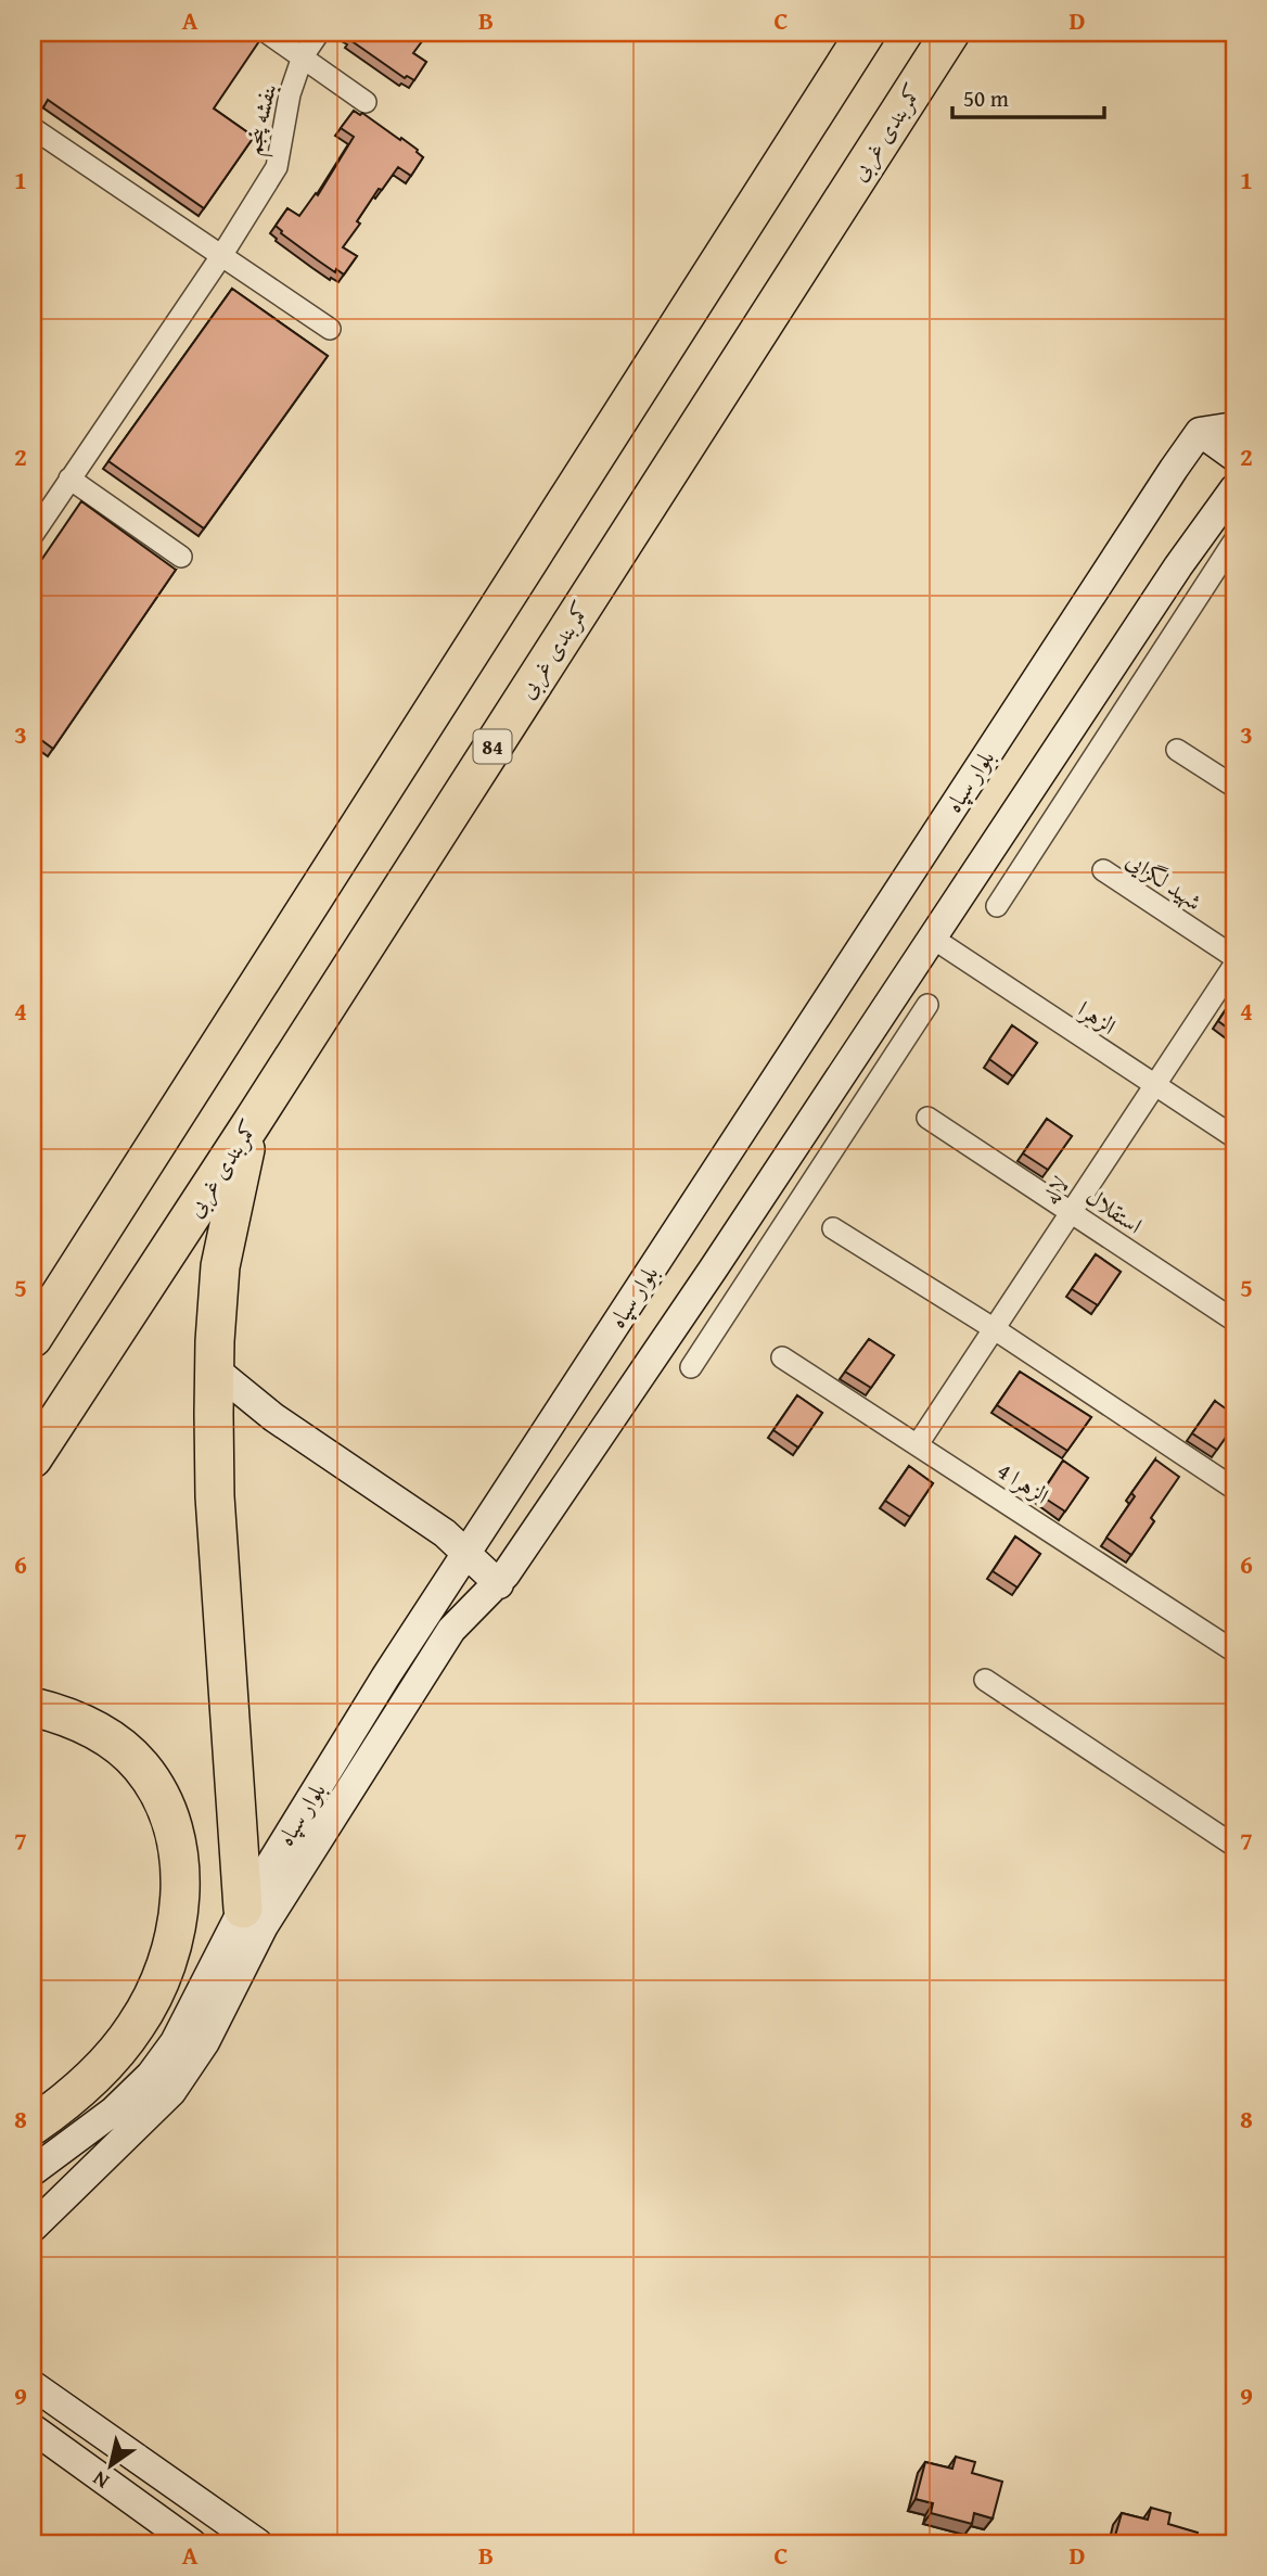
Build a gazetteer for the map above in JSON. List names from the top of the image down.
{
  "streets": {
    "highway": ["کمربندی غربی", "84"],
    "main road": ["بلوار سپاه"],
    "street": [
      "بنفشه پنجم",
      "شهید لگزایی",
      "الزهرا",
      "لاله",
      "استقلال",
      "الزهرا 4"
    ]
  },
  "crossings": [
    ["بلوار سپاه", "الزهرا"],
    ["الزهرا", "لاله"],
    ["لاله", "استقلال"],
    ["لاله", "الزهرا 4"]
  ],
  "scale_bar": "50 m",
  "north": "bottom left",
  "grid": {
    "columns": [
      "A",
      "B",
      "C",
      "D"
    ],
    "rows": [
      "1",
      "2",
      "3",
      "4",
      "5",
      "6",
      "7",
      "8",
      "9"
    ]
  }
}
